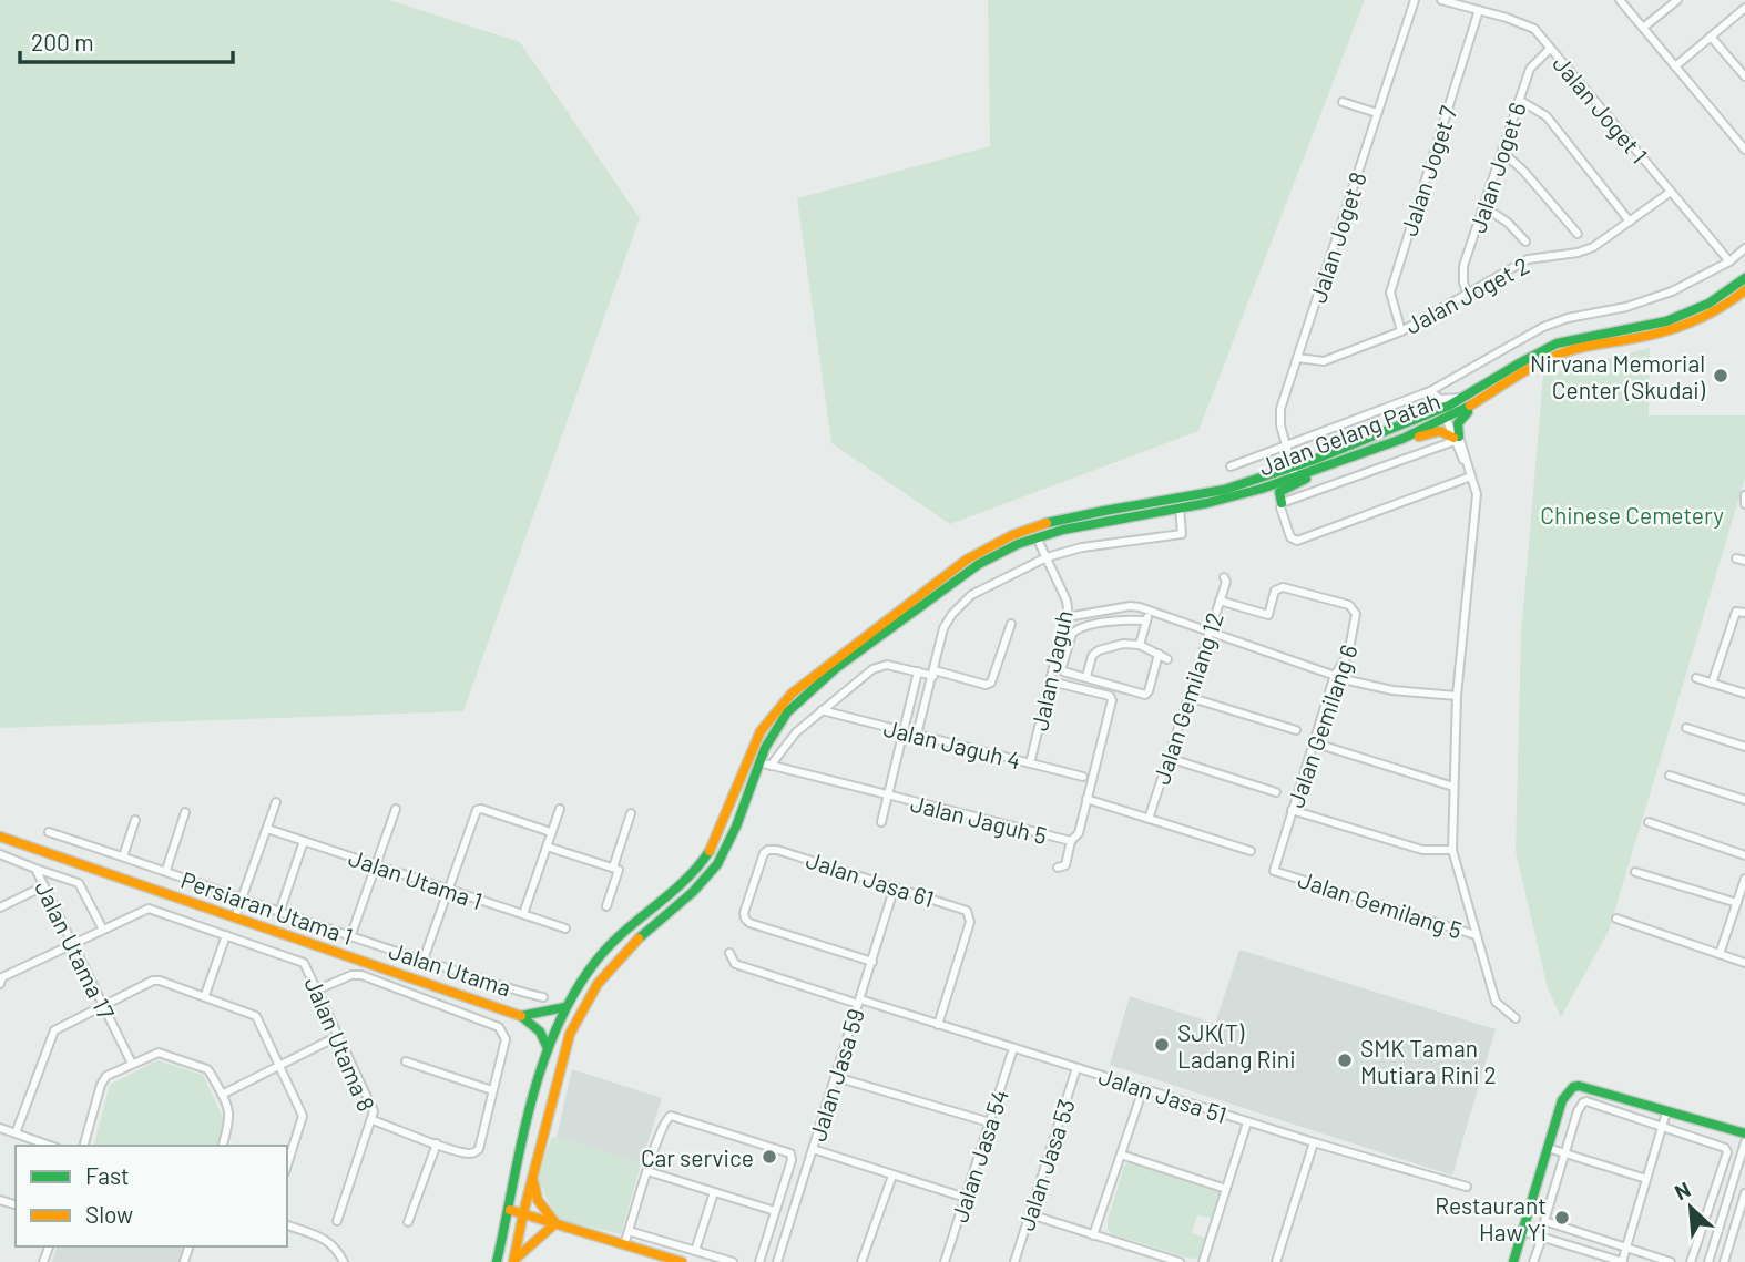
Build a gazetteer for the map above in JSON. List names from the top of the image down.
{
  "streets": {
    "main road": ["Jalan Gelang Patah", "Persiaran Utama 1"],
    "street": [
      "Jalan Joget 1",
      "Jalan Joget 6",
      "Jalan Joget 7",
      "Jalan Joget 8",
      "Jalan Joget 2",
      "Jalan Jaguh",
      "Jalan Gemilang 12",
      "Jalan Gemilang 6",
      "Jalan Jaguh 4",
      "Jalan Jaguh 5",
      "Jalan Utama 1",
      "Jalan Jasa 61",
      "Jalan Gemilang 5",
      "Jalan Utama 17",
      "Jalan Utama",
      "Jalan Utama 8",
      "Jalan Jasa 59",
      "Jalan Jasa 51",
      "Jalan Jasa 54",
      "Jalan Jasa 53"
    ]
  },
  "crossings": [
    ["Jalan Joget 1", "Jalan Joget 6"],
    ["Jalan Joget 1", "Jalan Joget 7"],
    ["Jalan Joget 1", "Jalan Joget 2"],
    ["Jalan Joget 6", "Jalan Joget 2"],
    ["Jalan Joget 7", "Jalan Joget 2"],
    ["Jalan Joget 8", "Jalan Joget 2"],
    ["Jalan Joget 8", "Jalan Gelang Patah"],
    ["Jalan Gelang Patah", "Jalan Jaguh"],
    ["Jalan Gelang Patah", "Jalan Gemilang 5"],
    ["Jalan Jaguh", "Jalan Jaguh 4"],
    ["Jalan Gemilang 12", "Jalan Gemilang 6"],
    ["Jalan Gemilang 6", "Jalan Gemilang 5"],
    ["Jalan Jasa 61", "Jalan Jasa 59"],
    ["Jalan Jasa 61", "Jalan Jasa 51"],
    ["Jalan Utama 17", "Jalan Utama 8"],
    ["Jalan Jasa 59", "Jalan Jasa 51"],
    ["Jalan Jasa 51", "Jalan Jasa 54"],
    ["Jalan Jasa 51", "Jalan Jasa 53"]
  ],
  "parks": ["Chinese Cemetery"],
  "places": [
    "Nirvana Memorial Center (Skudai)",
    "SJK(T) Ladang Rini",
    "SMK Taman Mutiara Rini 2",
    "Car service",
    "Restaurant Haw Yi"
  ],
  "legend": ["Fast", "Slow"],
  "scale_bar": "200 m",
  "north": "top left"
}
